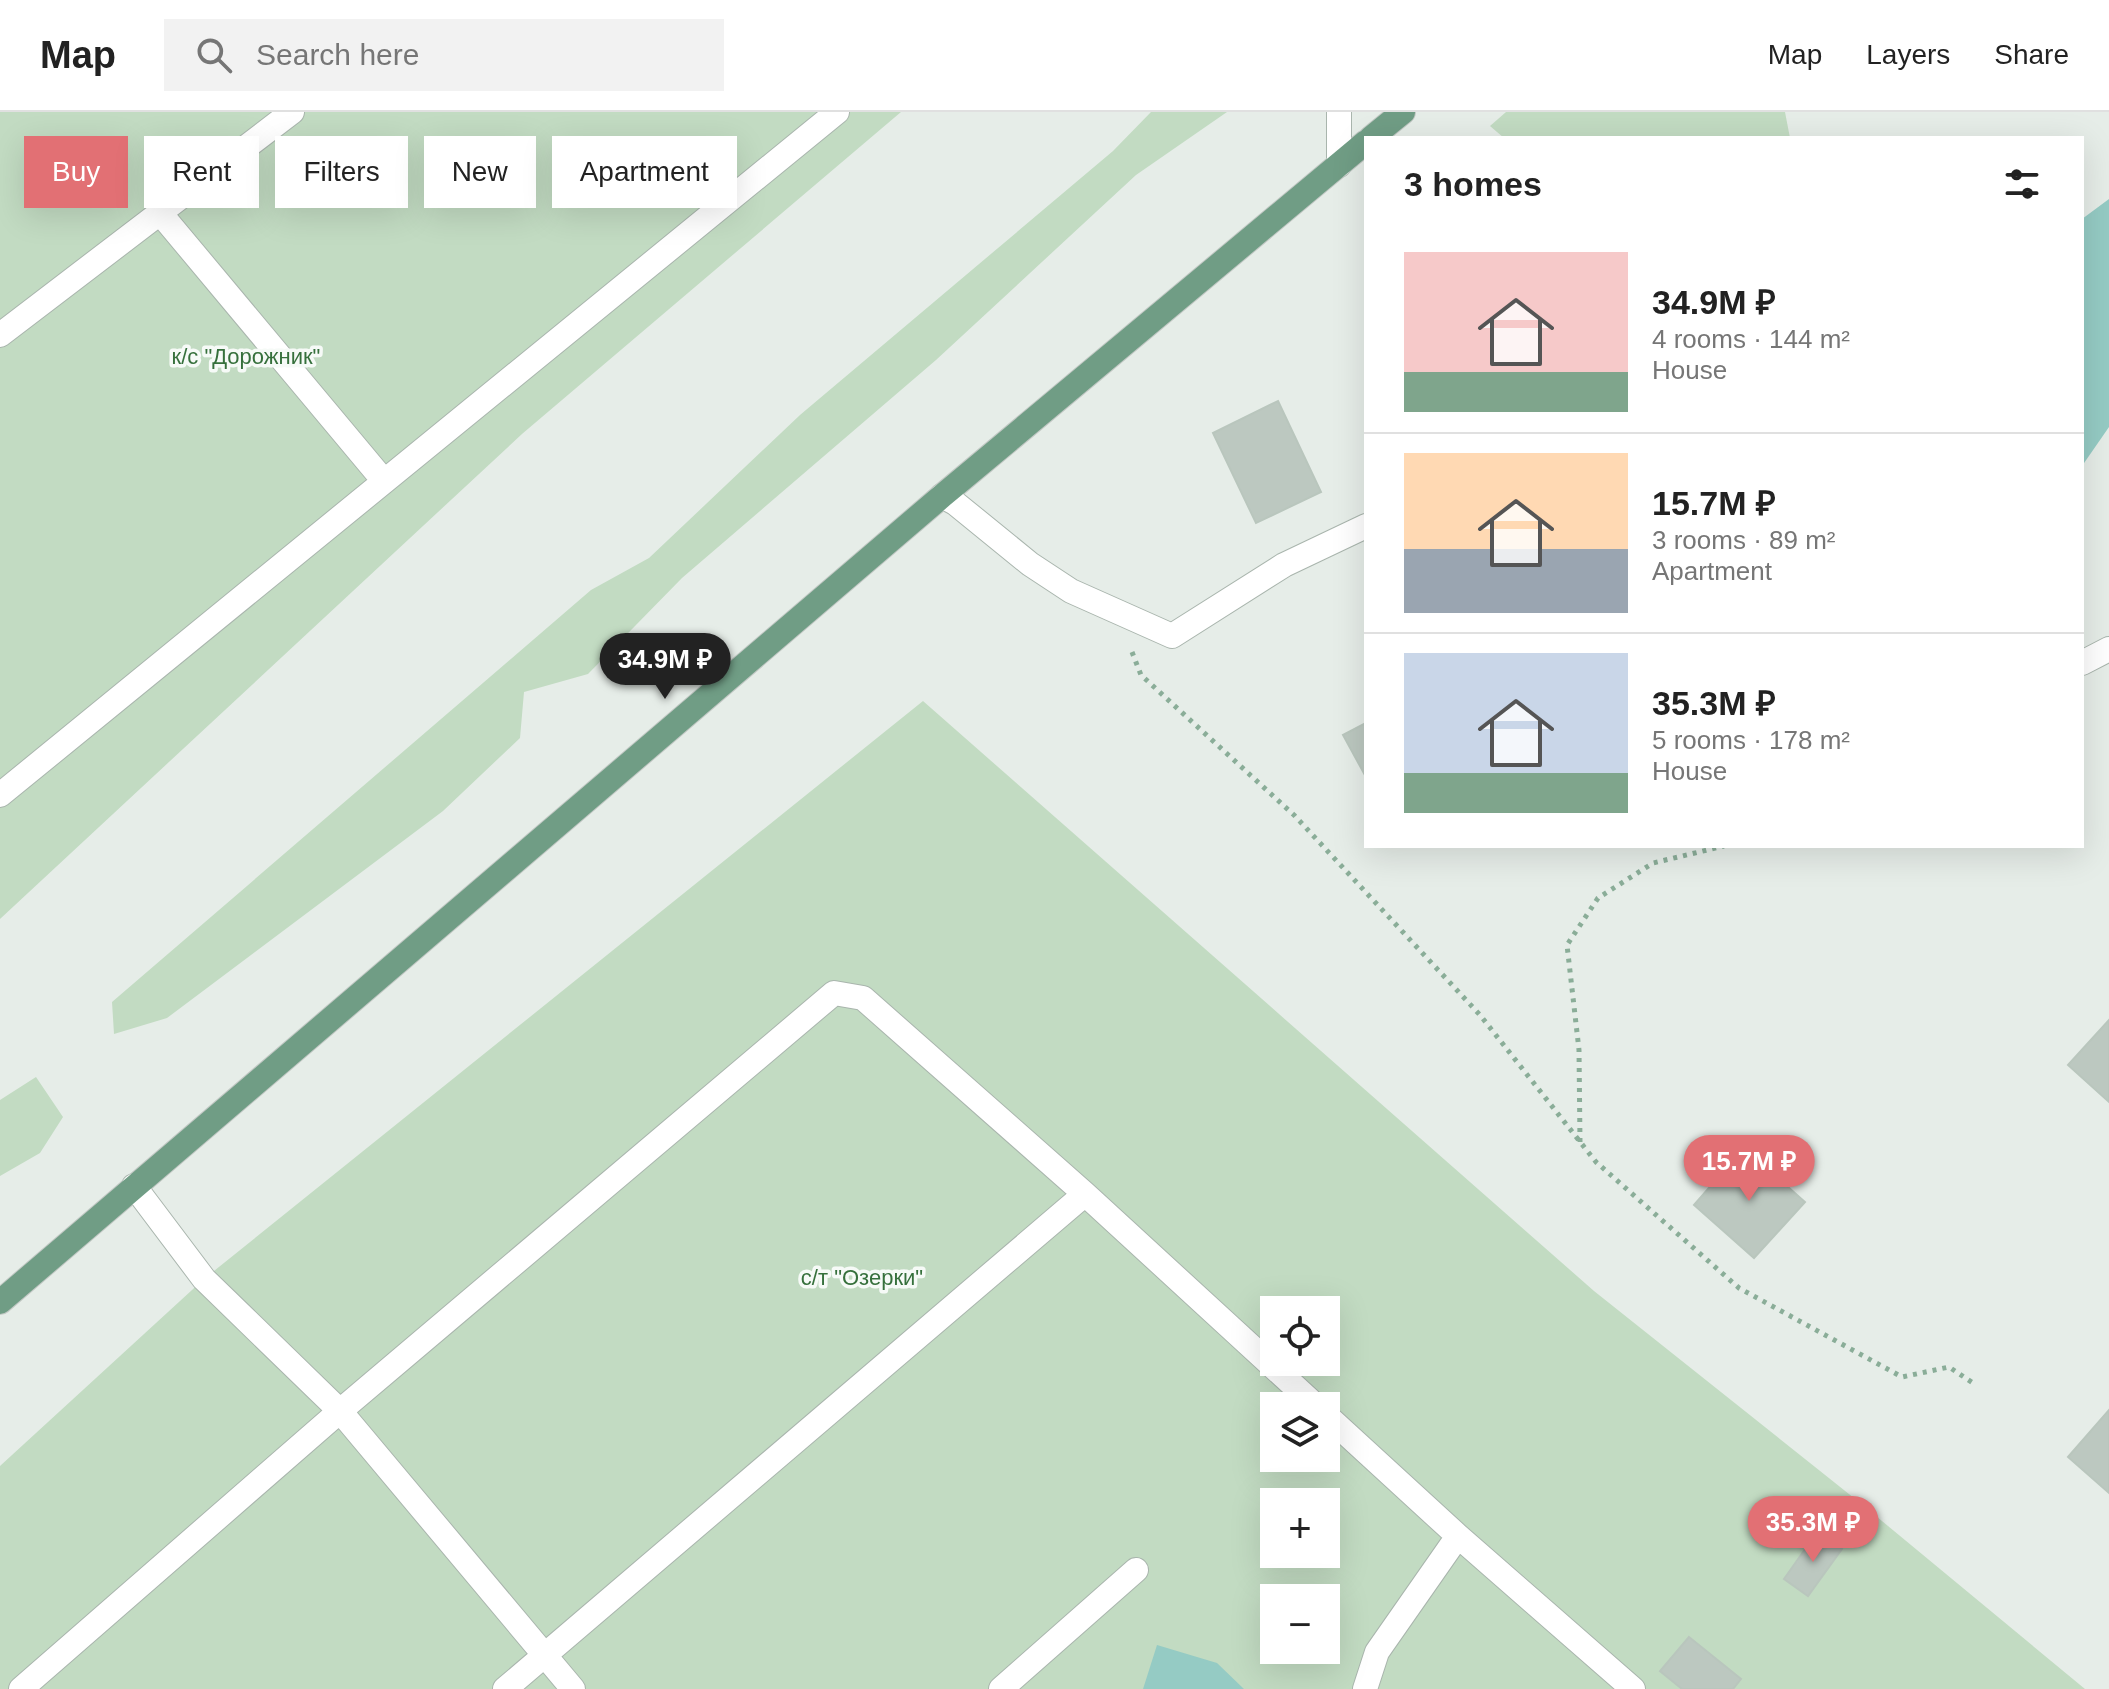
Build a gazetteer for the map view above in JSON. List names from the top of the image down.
{
  "parks": ["к/с \"Дорожник\"", "с/т \"Озерки\""],
  "page": {
    "header": "Map",
    "search": "Search here",
    "nav": ["Map", "Layers", "Share"],
    "chip": [
      "Buy",
      "Rent",
      "Filters",
      "New",
      "Apartment"
    ],
    "heading": "3 homes",
    "list": [
      {
        "name": "34.9M ₽",
        "note": "4 rooms · 144 m² · House"
      },
      {
        "name": "15.7M ₽",
        "note": "3 rooms · 89 m² · Apartment"
      },
      {
        "name": "35.3M ₽",
        "note": "5 rooms · 178 m² · House"
      }
    ],
    "price": ["34.9M ₽", "15.7M ₽", "35.3M ₽"],
    "map_buttons": ["+", "−"]
  }
}
